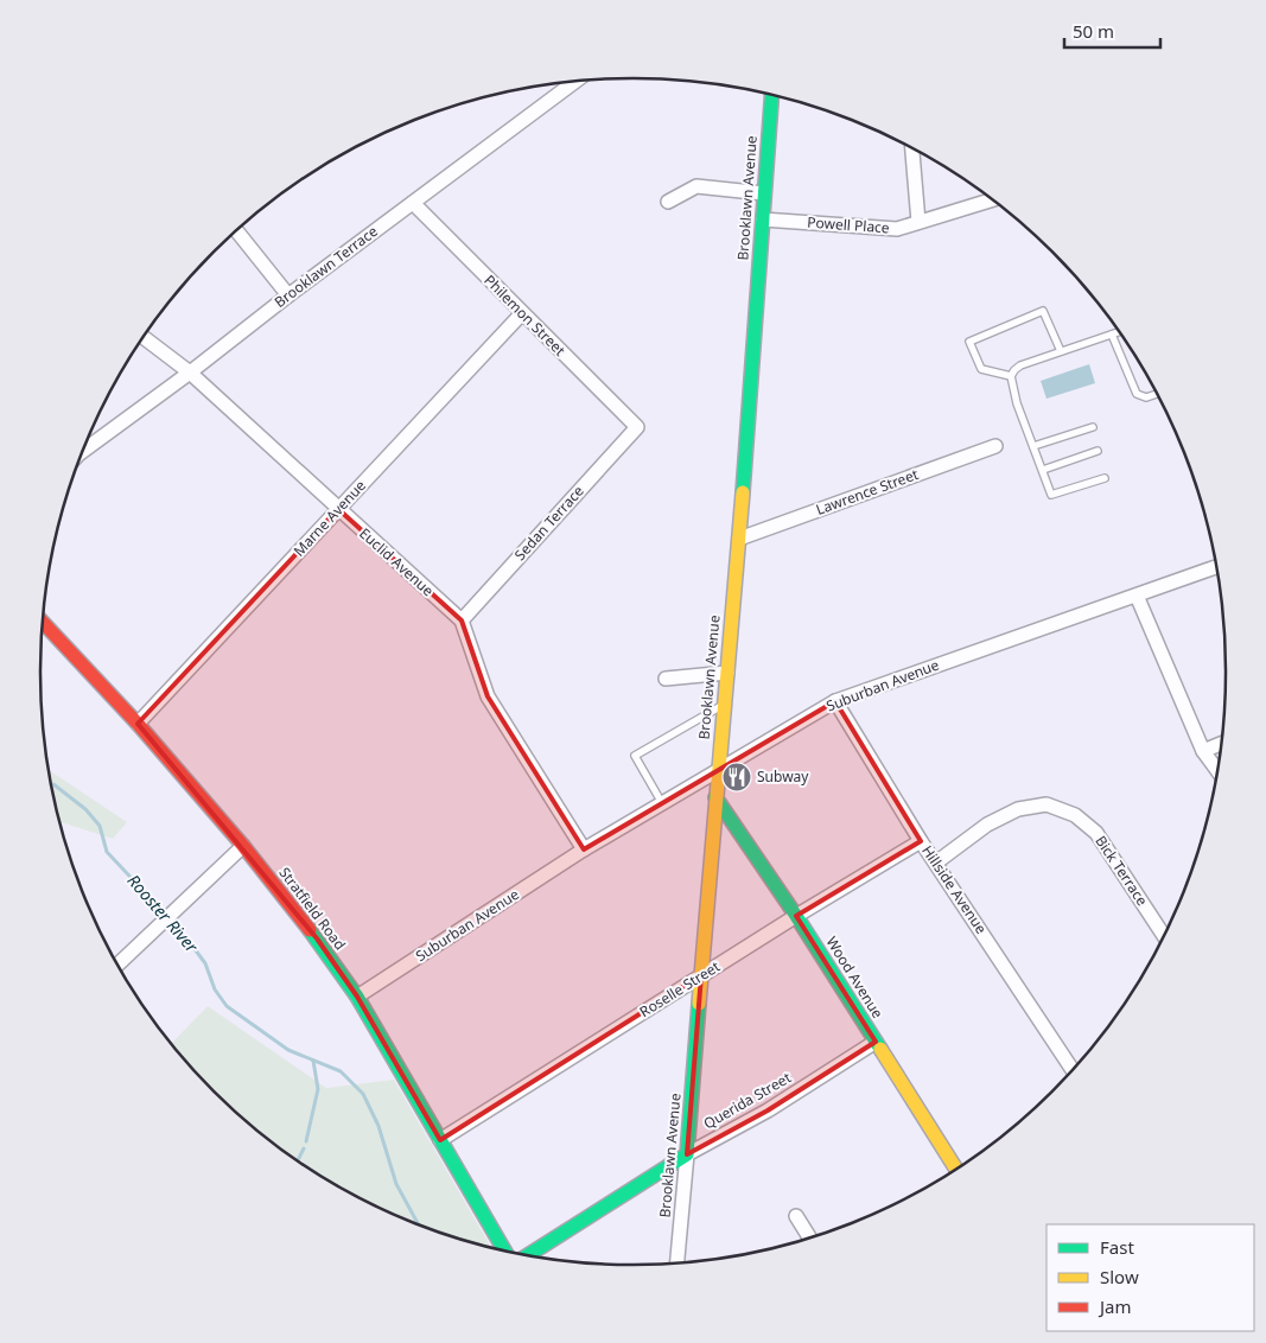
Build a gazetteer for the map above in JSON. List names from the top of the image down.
{
  "streets": {
    "street": [
      "Brooklawn Avenue",
      "Powell Place",
      "Brooklawn Terrace",
      "Philemon Street",
      "Lawrence Street",
      "Marne Avenue",
      "Sedan Terrace",
      "Euclid Avenue",
      "Suburban Avenue",
      "Bick Terrace",
      "Hillside Avenue",
      "Stratfield Road",
      "Wood Avenue",
      "Roselle Street",
      "Querida Street"
    ]
  },
  "crossings": [
    ["Brooklawn Avenue", "Powell Place"],
    ["Brooklawn Avenue", "Lawrence Street"],
    ["Brooklawn Avenue", "Suburban Avenue"],
    ["Brooklawn Avenue", "Wood Avenue"],
    ["Brooklawn Avenue", "Roselle Street"],
    ["Brooklawn Avenue", "Querida Street"],
    ["Brooklawn Terrace", "Philemon Street"],
    ["Brooklawn Terrace", "Euclid Avenue"],
    ["Philemon Street", "Marne Avenue"],
    ["Philemon Street", "Sedan Terrace"],
    ["Marne Avenue", "Euclid Avenue"],
    ["Marne Avenue", "Stratfield Road"],
    ["Sedan Terrace", "Euclid Avenue"],
    ["Euclid Avenue", "Suburban Avenue"],
    ["Suburban Avenue", "Hillside Avenue"],
    ["Suburban Avenue", "Stratfield Road"],
    ["Bick Terrace", "Hillside Avenue"],
    ["Hillside Avenue", "Roselle Street"],
    ["Stratfield Road", "Roselle Street"],
    ["Wood Avenue", "Roselle Street"],
    ["Wood Avenue", "Querida Street"]
  ],
  "water": ["Rooster River"],
  "places": {
    "restaurant": ["Subway"]
  },
  "legend": ["Fast", "Slow", "Jam"],
  "scale_bar": "50 m"
}
